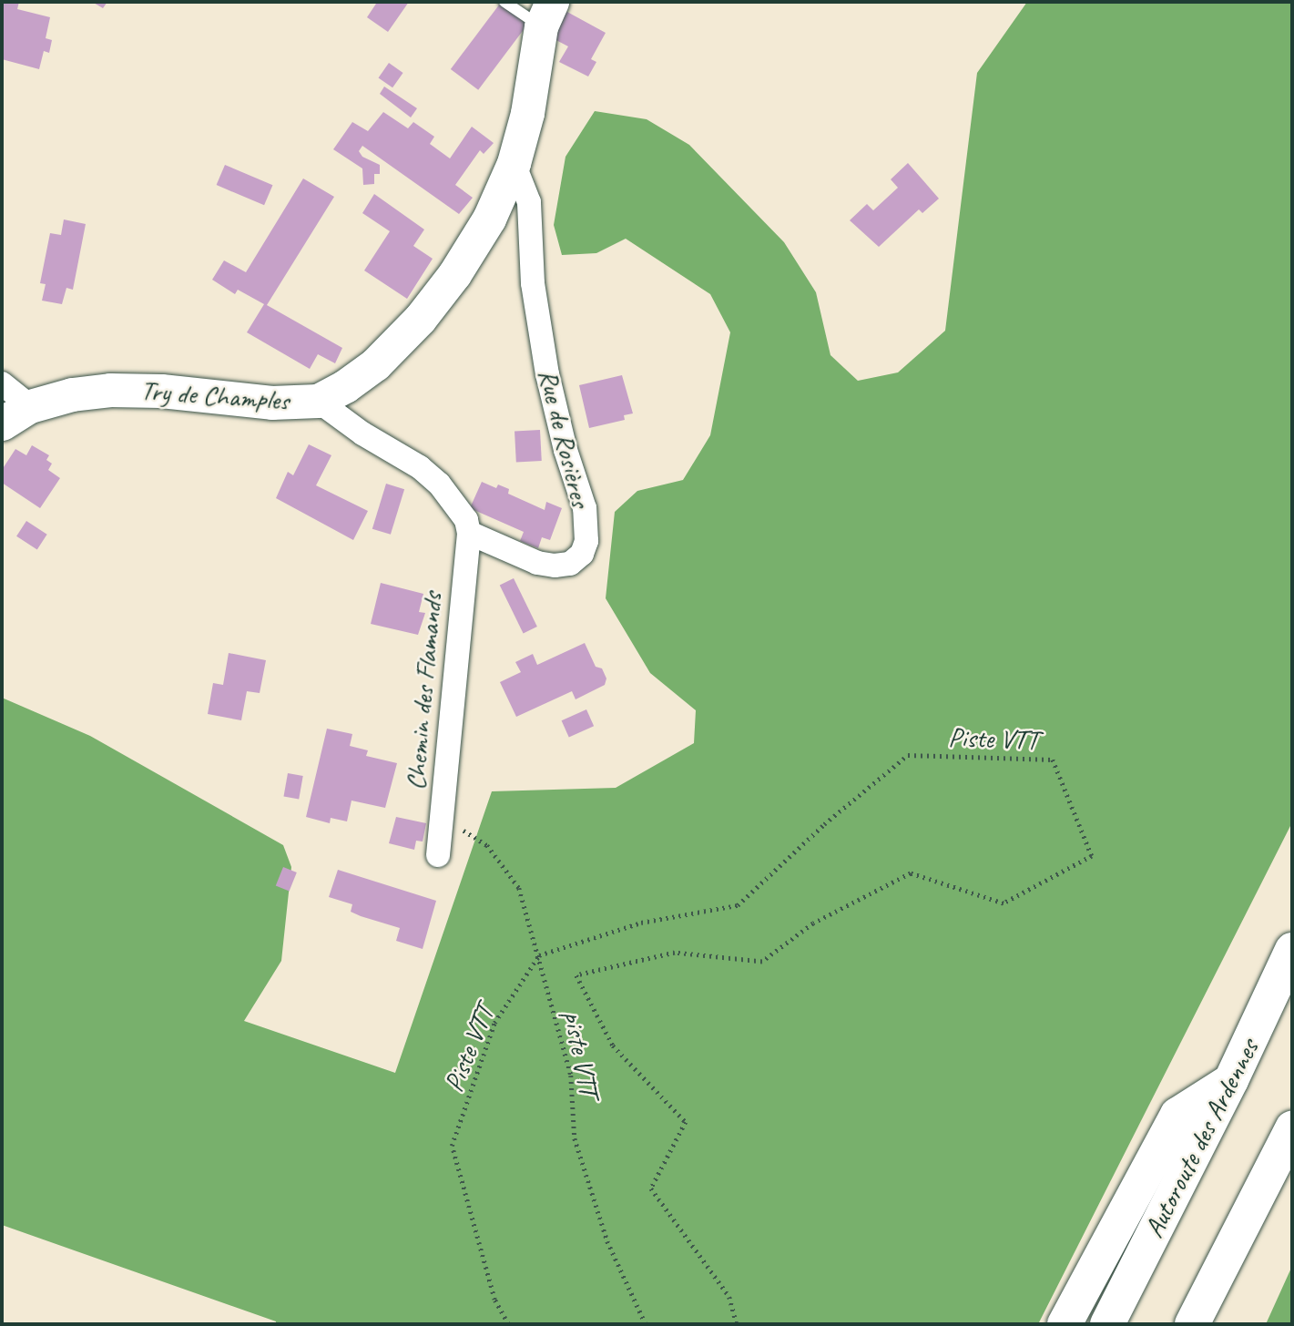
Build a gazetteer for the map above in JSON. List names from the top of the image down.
{
  "streets": {
    "highway": ["Autoroute des Ardennes"],
    "street": ["Try de Champles", "Rue de Rosières", "Chemin des Flamands"],
    "path": ["Piste VTT", "piste VTT"]
  },
  "crossings": [
    ["Try de Champles", "Rue de Rosières"],
    ["Rue de Rosières", "Chemin des Flamands"],
    ["Chemin des Flamands", "piste VTT"],
    ["Piste VTT", "piste VTT"]
  ]
}
